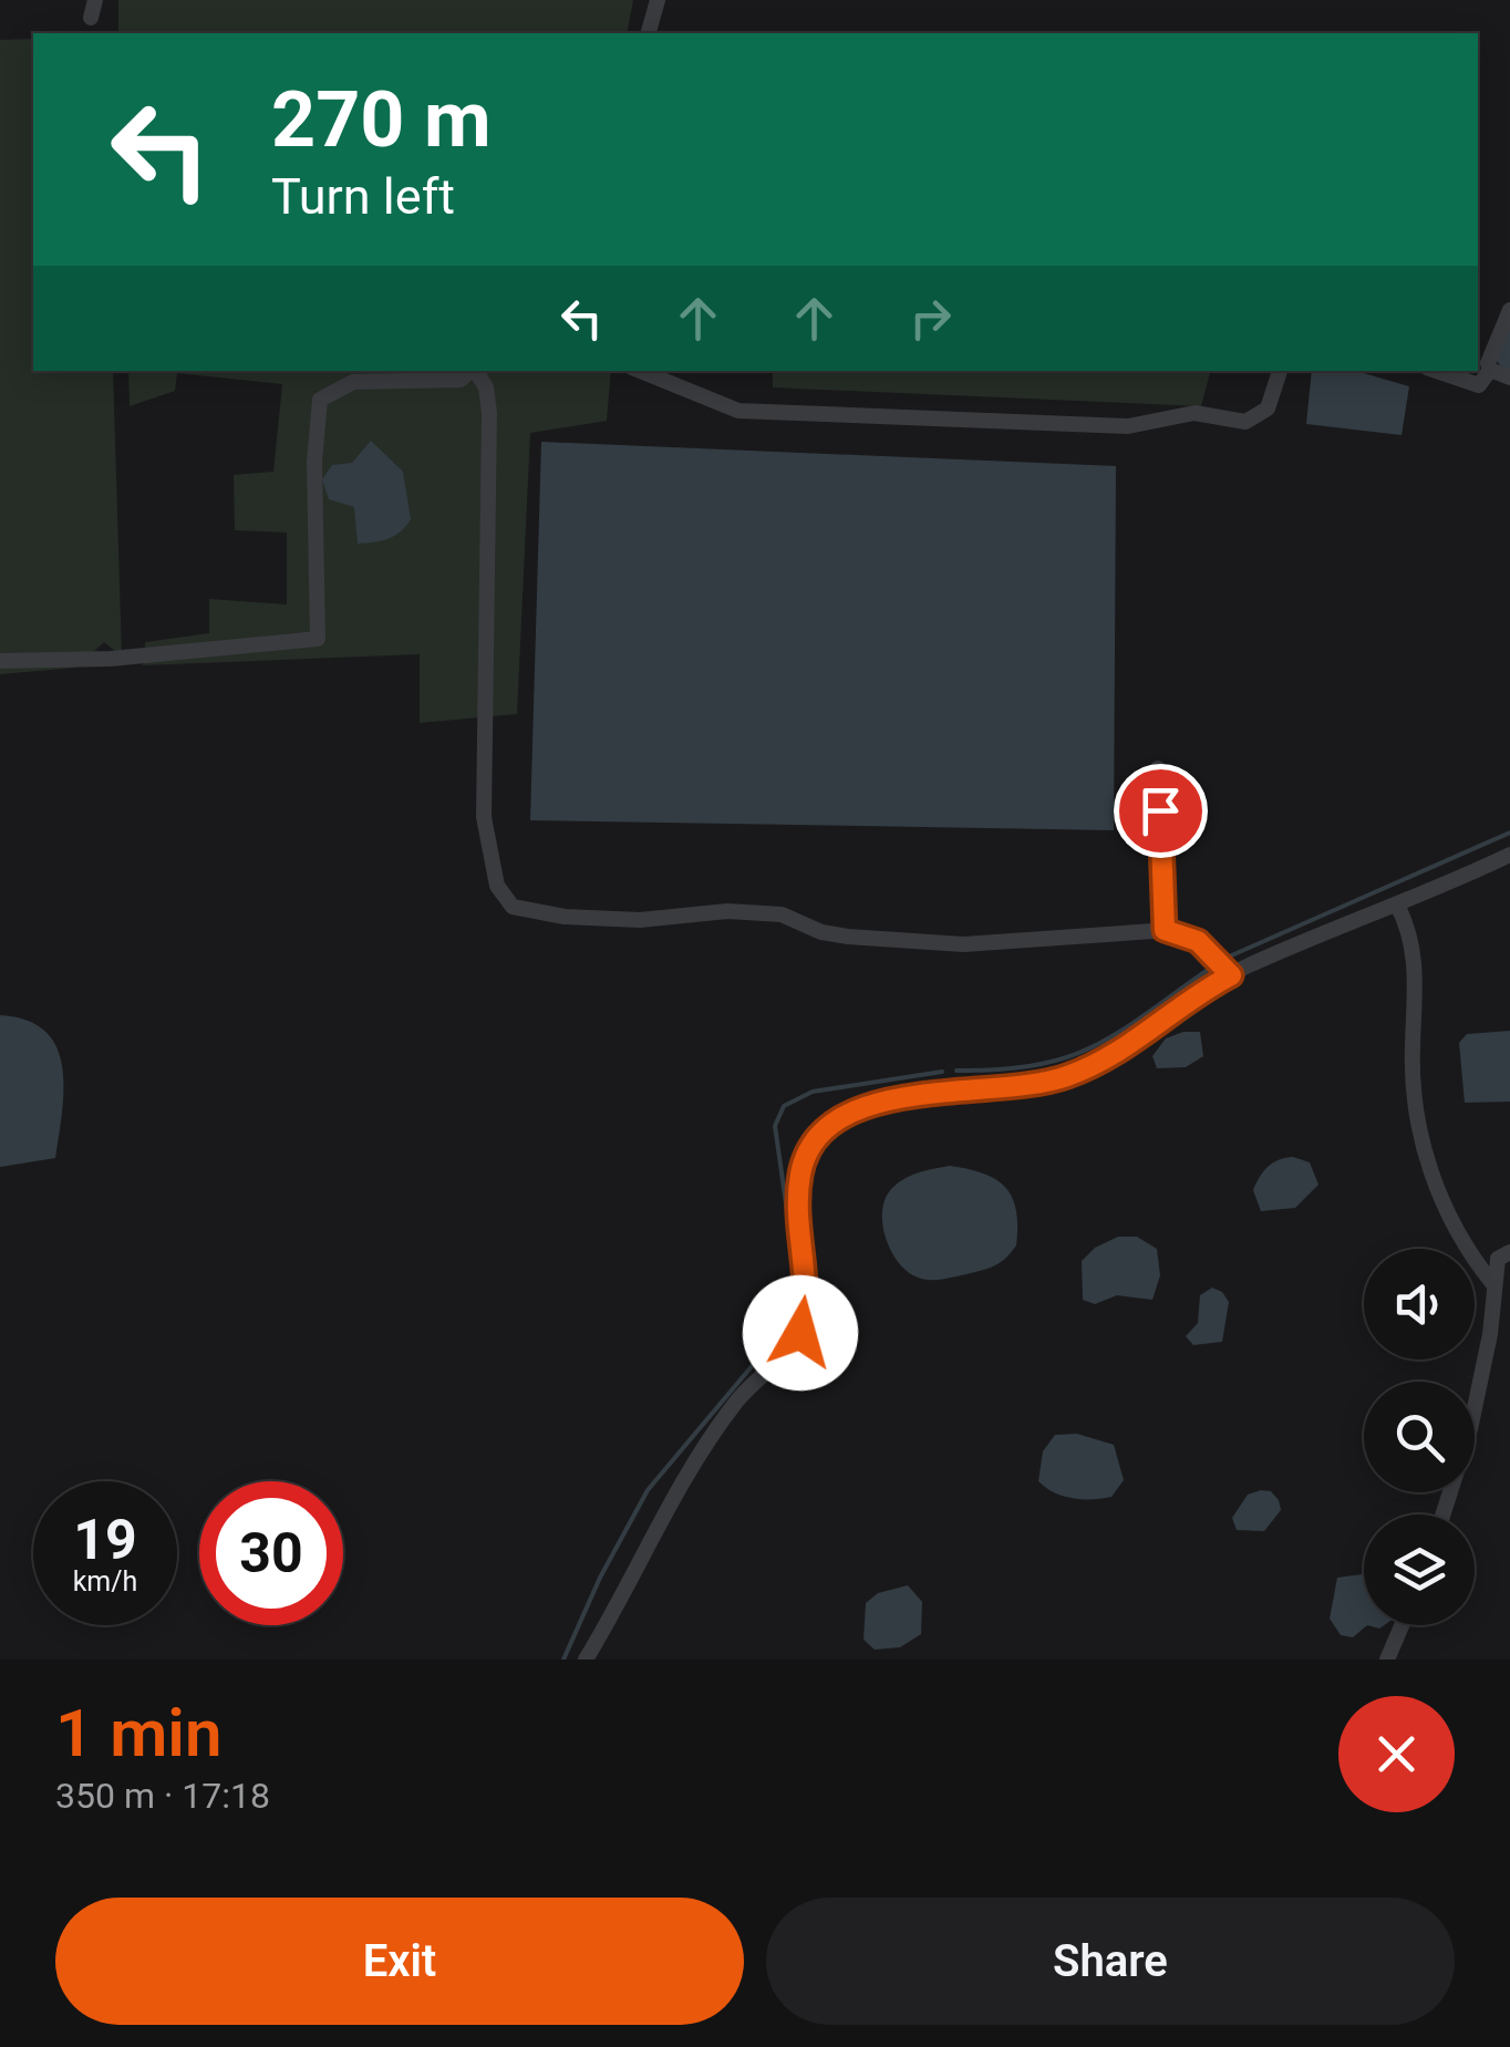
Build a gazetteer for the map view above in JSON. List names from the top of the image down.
{
  "page": {
    "turn": ["270 m", "Turn left"],
    "speed": "19 km/h",
    "limit": "30",
    "heading": ["1 min", "350 m · 17:18"],
    "buttons": ["Exit", "Share"]
  }
}
